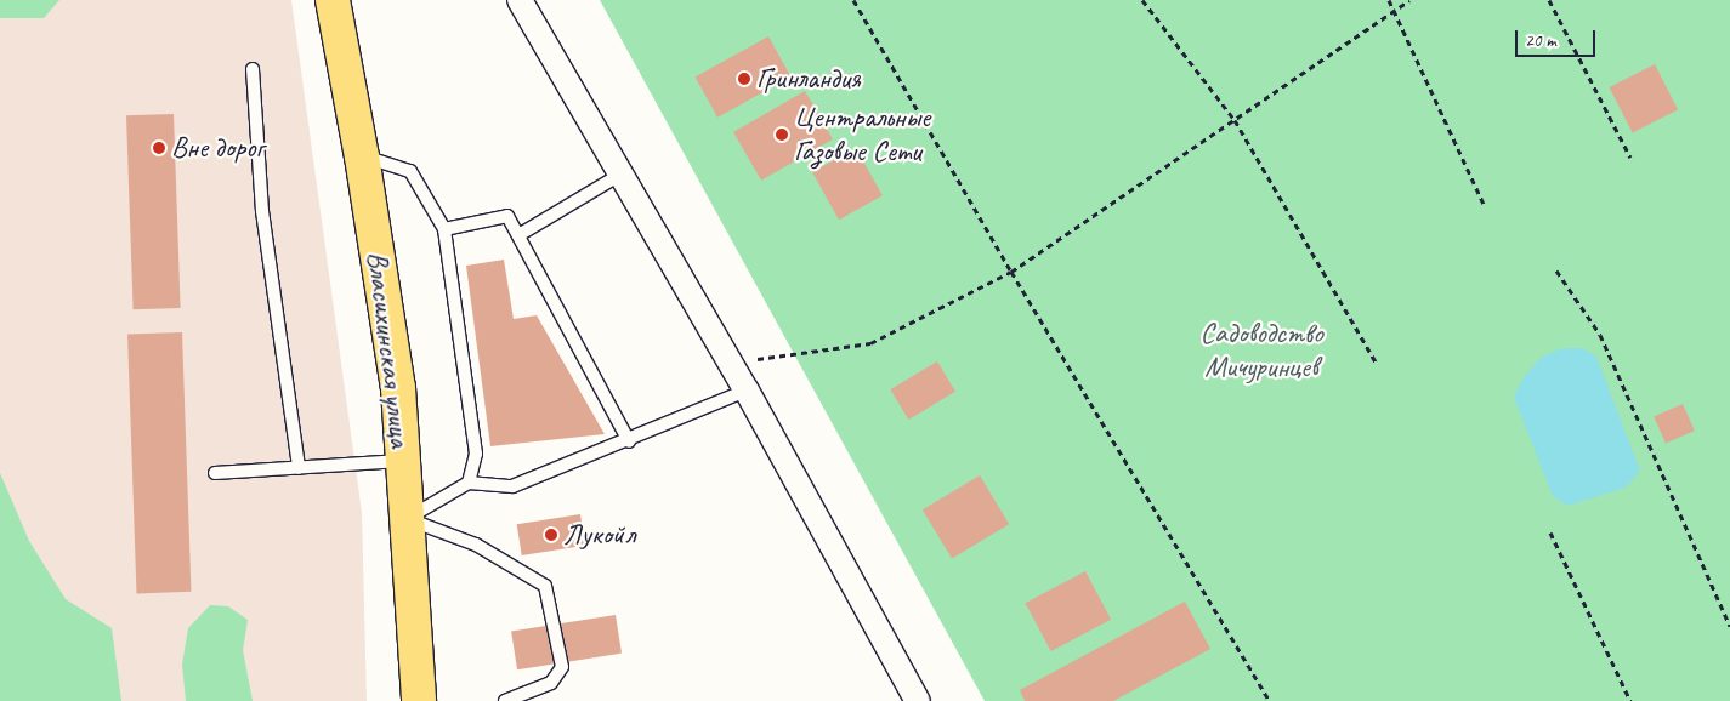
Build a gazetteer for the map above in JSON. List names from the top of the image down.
{
  "streets": {
    "highway": ["Власихинская улица"]
  },
  "parks": ["Садоводство Мичуринцев"],
  "places": [
    "Гринландия",
    "Центральные Газовые Сети",
    "Вне дорог",
    "Лукойл"
  ],
  "scale_bar": "20 m"
}
